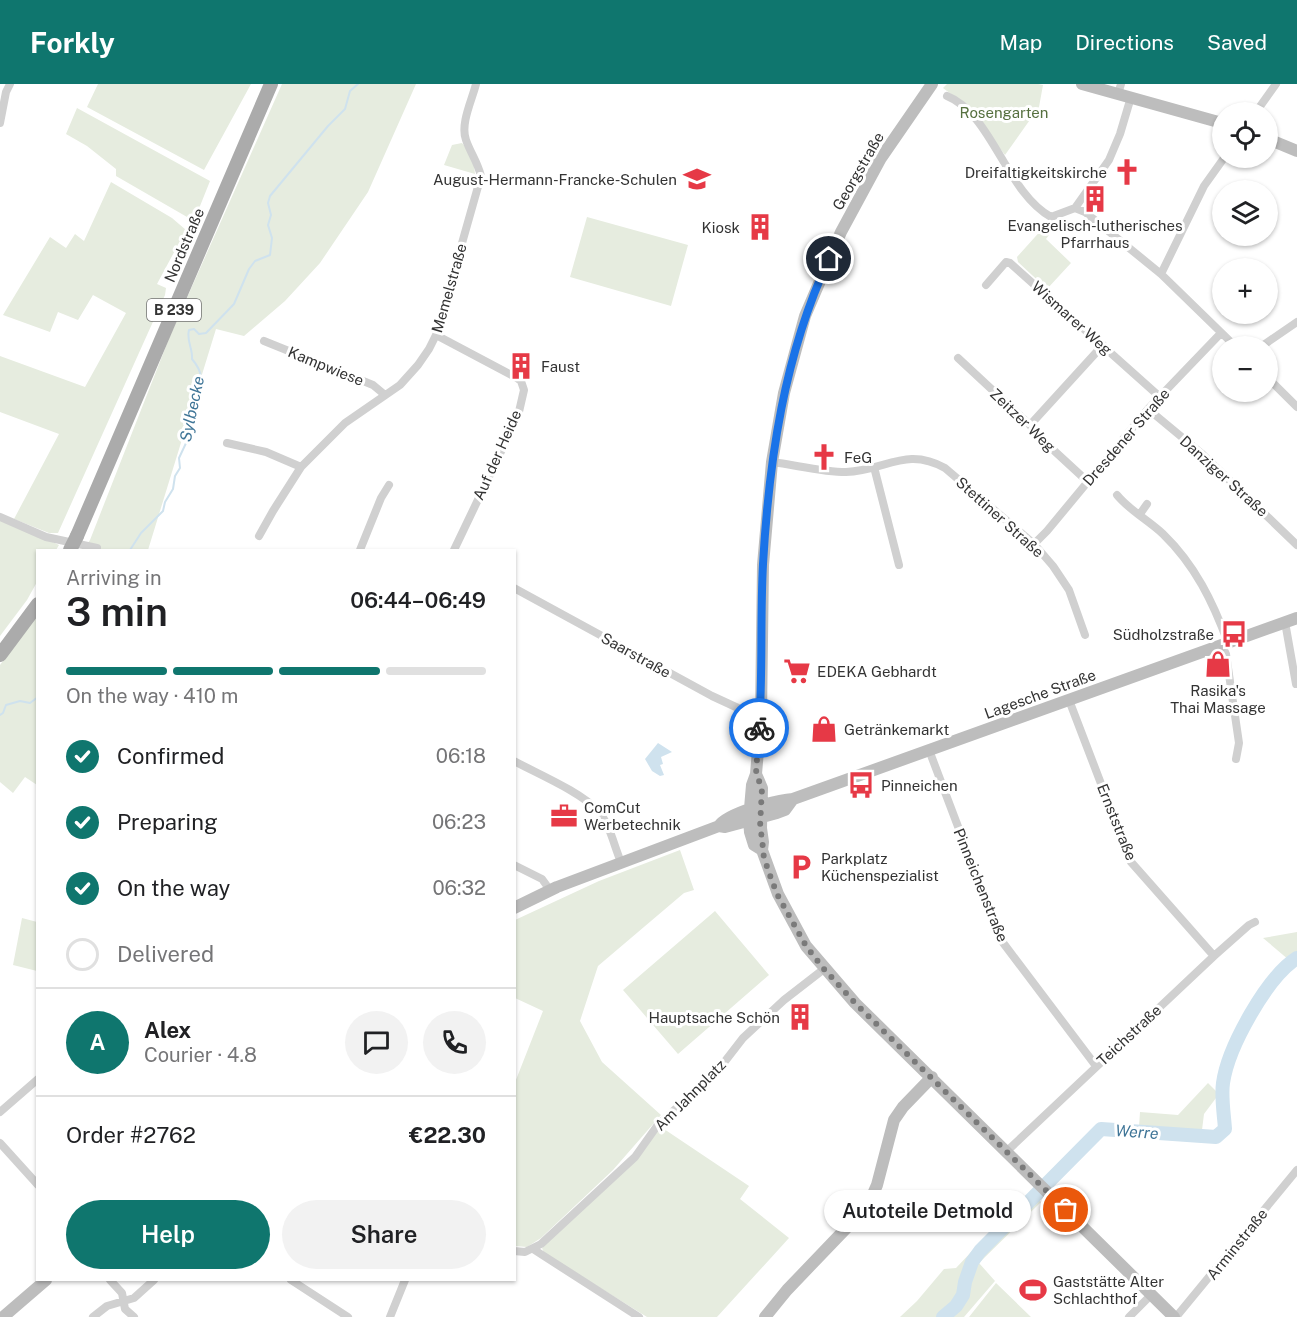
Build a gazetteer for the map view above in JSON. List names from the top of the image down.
{
  "streets": {
    "main road": ["Nordstraße", "B 239"],
    "street": [
      "Georgstraße",
      "Memelstraße",
      "Wismarer Weg",
      "Kampwiese",
      "Zeitzer Weg",
      "Dresdener Straße",
      "Auf der Heide",
      "Danziger Straße",
      "Stettiner Straße",
      "Saarstraße",
      "Lagesche Straße",
      "Ernststraße",
      "Pinneichenstraße",
      "Teichstraße",
      "Am Jahnplatz",
      "Arminstraße"
    ]
  },
  "crossings": [
    ["Georgstraße", "Stettiner Straße"],
    ["Georgstraße", "Saarstraße"],
    ["Georgstraße", "Lagesche Straße"],
    ["Memelstraße", "Kampwiese"],
    ["Memelstraße", "Auf der Heide"],
    ["Wismarer Weg", "Dresdener Straße"],
    ["Zeitzer Weg", "Dresdener Straße"],
    ["Dresdener Straße", "Danziger Straße"],
    ["Dresdener Straße", "Stettiner Straße"],
    ["Lagesche Straße", "Ernststraße"],
    ["Lagesche Straße", "Pinneichenstraße"],
    ["Ernststraße", "Teichstraße"],
    ["Pinneichenstraße", "Teichstraße"]
  ],
  "water": ["Sylbecke", "Werre"],
  "parks": ["Rosengarten"],
  "places": {
    "church": ["Dreifaltigkeitskirche", "FeG"],
    "school or university": ["August-Hermann-Francke-Schulen"],
    "building": [
      "Evangelisch-lutherisches Pfarrhaus",
      "Kiosk",
      "Faust",
      "Hauptsache Schön"
    ],
    "bus stop": ["Südholzstraße", "Pinneichen"],
    "shop": ["Rasika's Thai Massage", "Getränkemarkt"],
    "supermarket": ["EDEKA Gebhardt"],
    "office": ["ComCut Werbetechnik"],
    "parking": ["Parkplatz Küchenspezialist"],
    "other": ["Autoteile Detmold"],
    "sports": ["Gaststätte Alter Schlachthof"]
  },
  "page": {
    "header": "Forkly",
    "nav": ["Map", "Directions", "Saved"],
    "map_buttons": ["+", "−"],
    "heading": ["3 min", "Arriving in", "06:44–06:49"],
    "panel": [
      "Alex",
      "Courier · 4.8",
      "Order #2762",
      "€22.30"
    ],
    "bar": "On the way · 410 m",
    "list": [
      ["Confirmed", "06:18"],
      ["Preparing", "06:23"],
      ["On the way", "06:32"],
      "Delivered"
    ],
    "round": "A",
    "buttons": ["Help", "Share"],
    "bubble": "Autoteile Detmold"
  }
}
